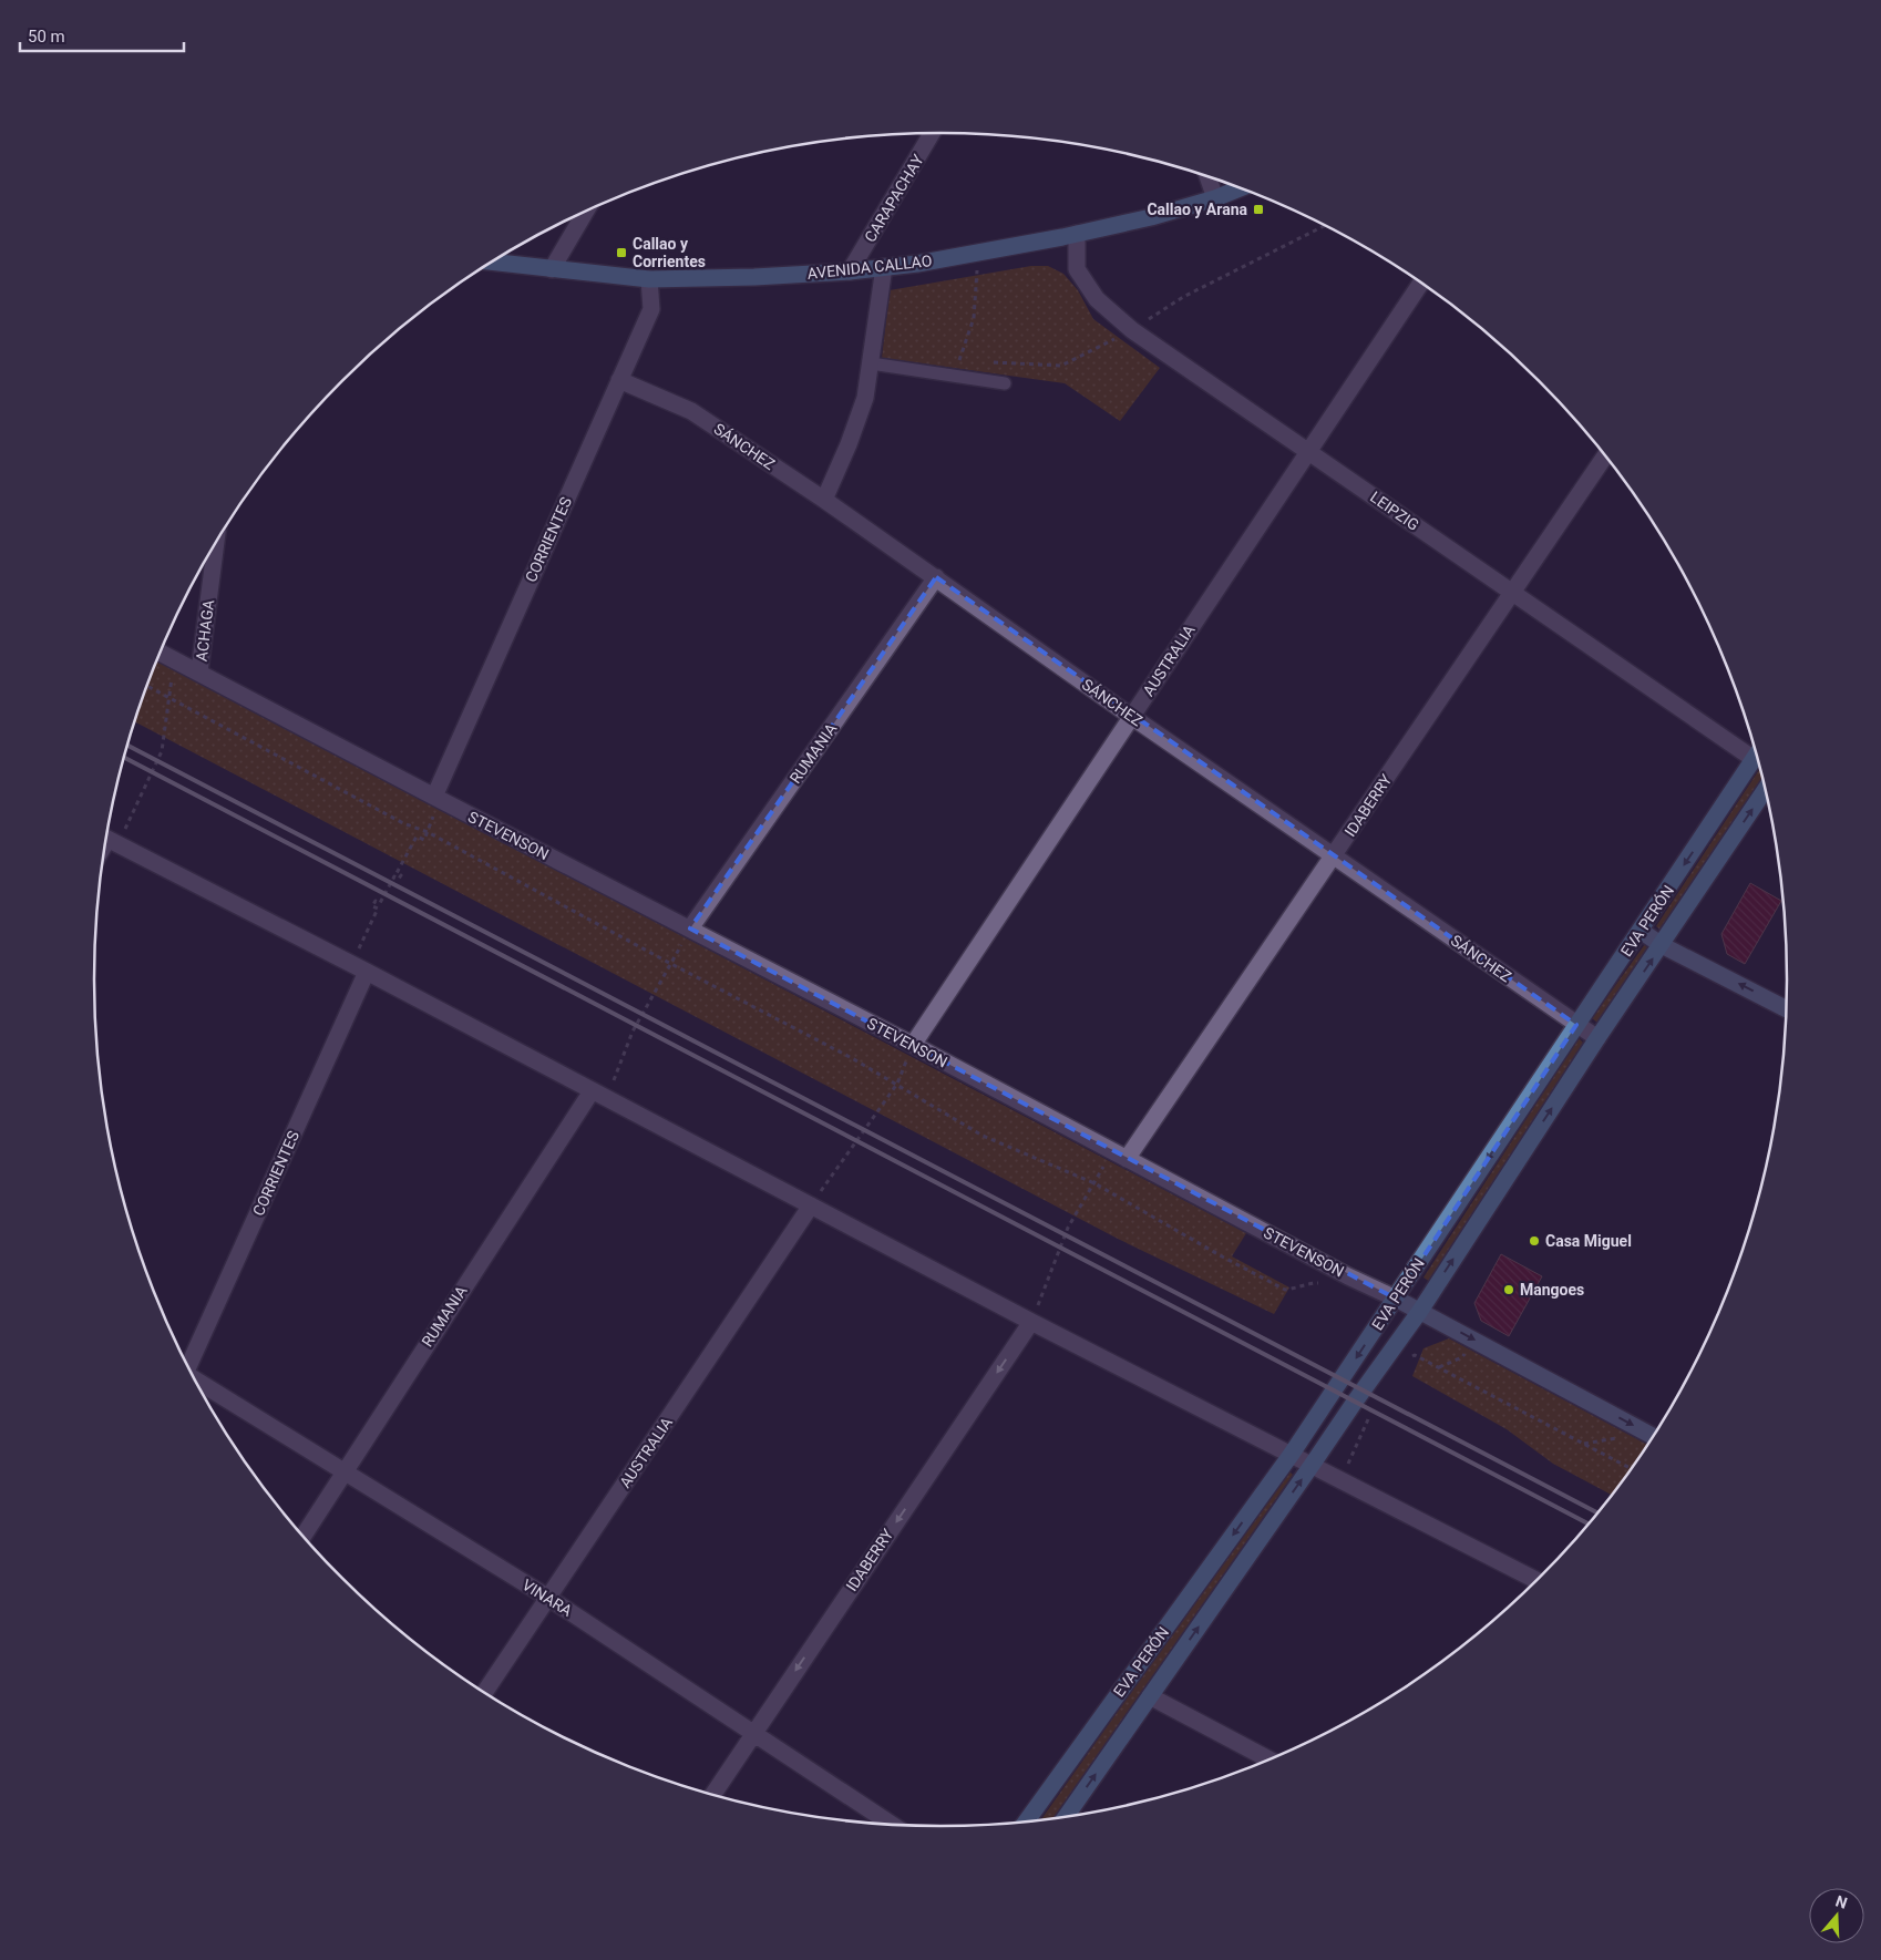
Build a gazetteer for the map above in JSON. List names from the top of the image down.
{
  "streets": {
    "main road": ["AVENIDA CALLAO", "EVA PERÓN"],
    "street": [
      "CARAPACHAY",
      "SÁNCHEZ",
      "LEIPZIG",
      "CORRIENTES",
      "ACHAGA",
      "AUSTRALIA",
      "RUMANIA",
      "IDABERRY",
      "STEVENSON",
      "VINARA"
    ]
  },
  "crossings": [
    ["CARAPACHAY", "AVENIDA CALLAO"],
    ["AVENIDA CALLAO", "LEIPZIG"],
    ["AVENIDA CALLAO", "CORRIENTES"],
    ["SÁNCHEZ", "CORRIENTES"],
    ["SÁNCHEZ", "AUSTRALIA"],
    ["SÁNCHEZ", "RUMANIA"],
    ["SÁNCHEZ", "IDABERRY"],
    ["SÁNCHEZ", "EVA PERÓN"],
    ["LEIPZIG", "AUSTRALIA"],
    ["LEIPZIG", "IDABERRY"],
    ["CORRIENTES", "STEVENSON"],
    ["ACHAGA", "STEVENSON"],
    ["AUSTRALIA", "STEVENSON"],
    ["AUSTRALIA", "VINARA"],
    ["RUMANIA", "STEVENSON"],
    ["RUMANIA", "VINARA"],
    ["IDABERRY", "STEVENSON"],
    ["IDABERRY", "VINARA"],
    ["STEVENSON", "EVA PERÓN"]
  ],
  "places": {
    "transit": ["Callao y Arana", "Callao y Corrientes"],
    "other": ["Casa Miguel", "Mangoes"]
  },
  "scale_bar": "50 m",
  "north": "top"
}
